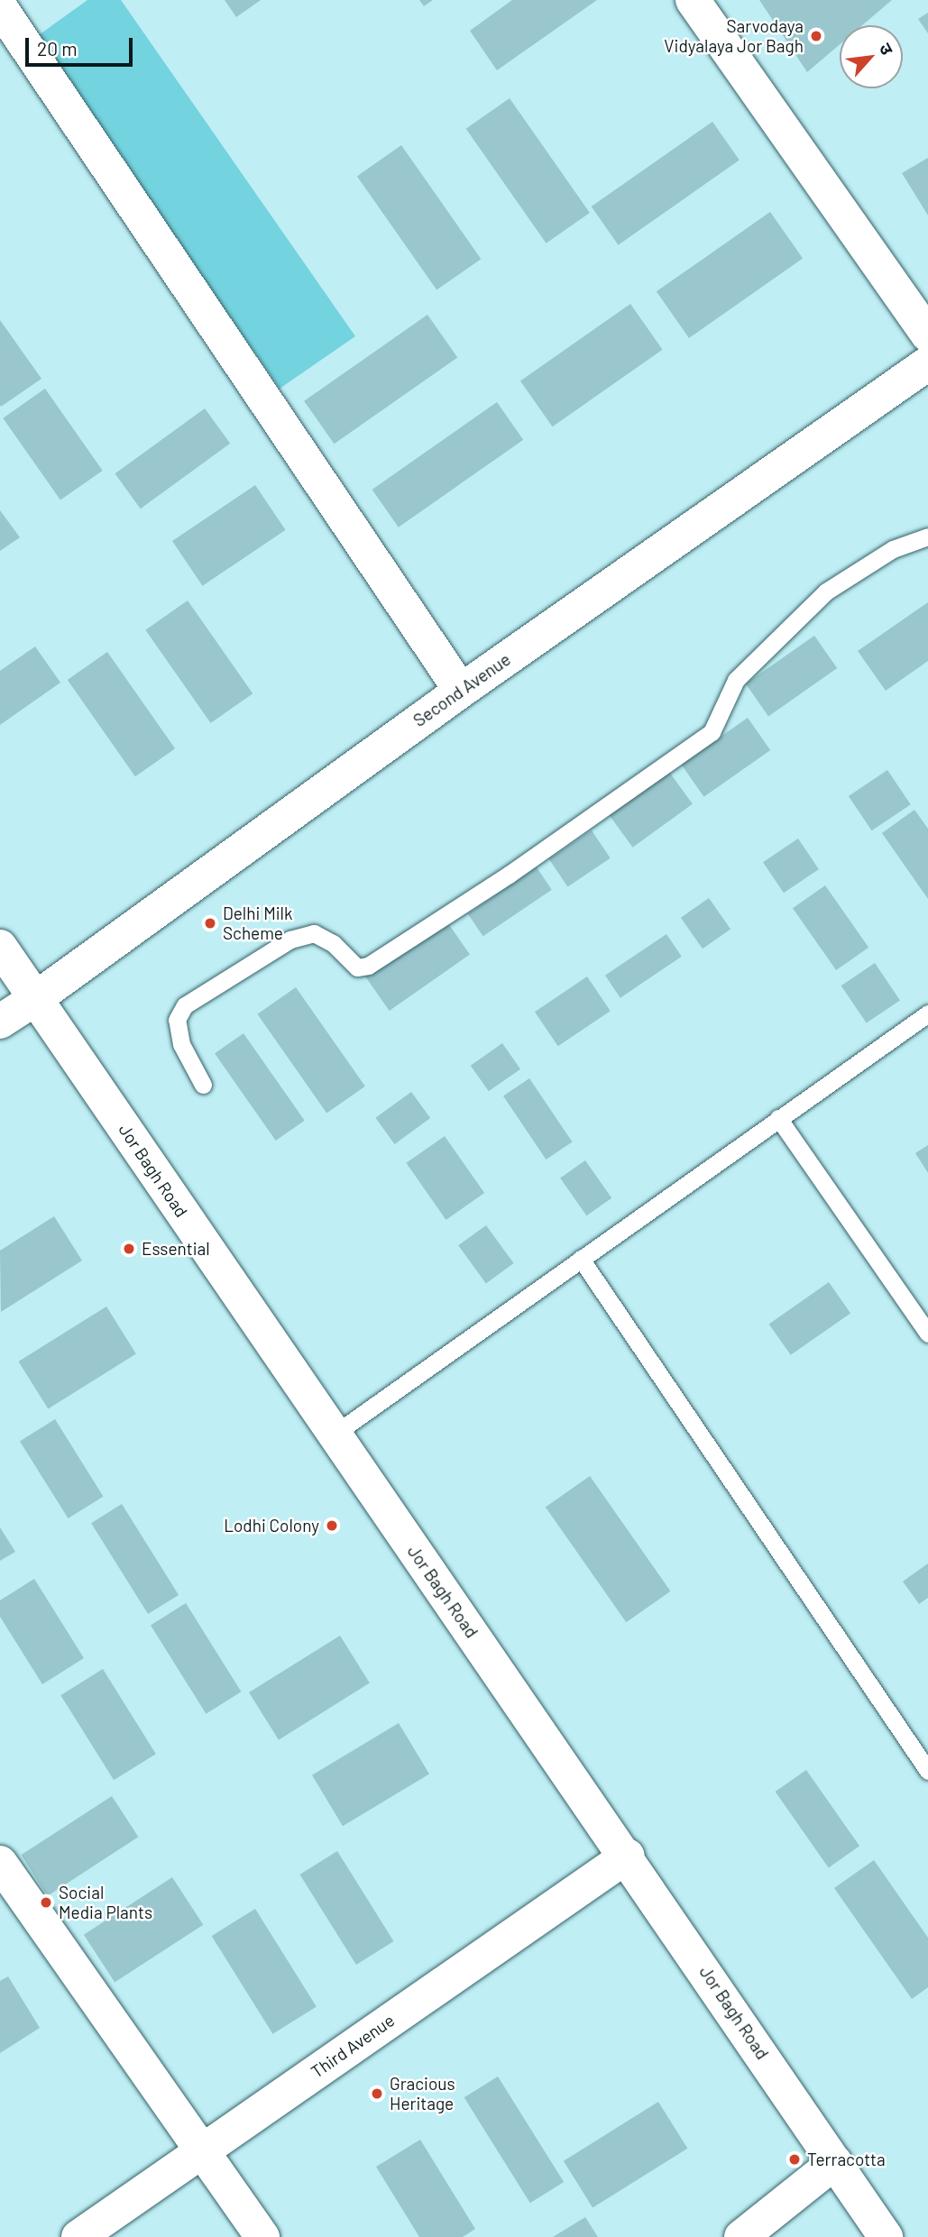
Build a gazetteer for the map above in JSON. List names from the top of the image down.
{
  "streets": {
    "street": ["Second Avenue", "Jor Bagh Road", "Third Avenue"]
  },
  "crossings": [
    ["Second Avenue", "Jor Bagh Road"],
    ["Jor Bagh Road", "Third Avenue"]
  ],
  "places": [
    "Sarvodaya Vidyalaya Jor Bagh",
    "Delhi Milk Scheme",
    "Essential",
    "Lodhi Colony",
    "Social Media Plants",
    "Gracious Heritage",
    "Terracotta"
  ],
  "scale_bar": "20 m",
  "north": "top right"
}
